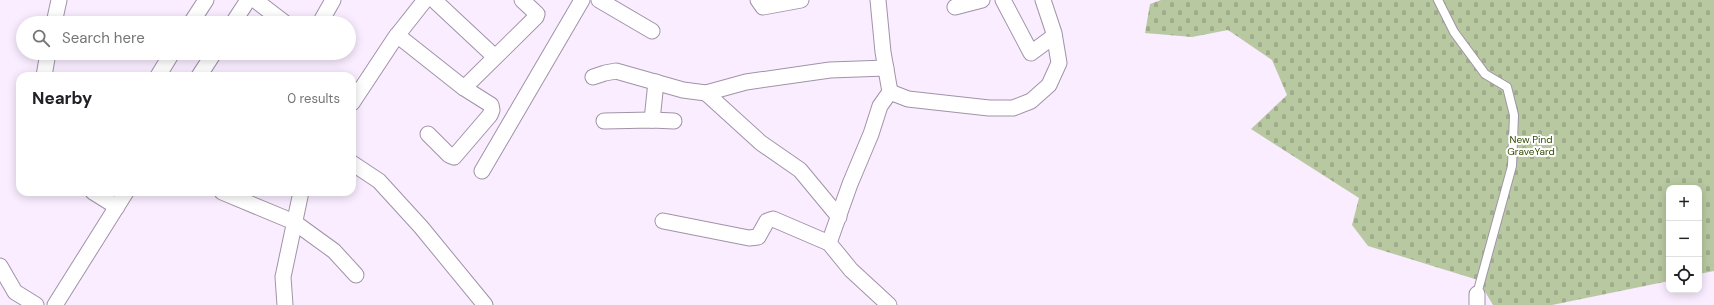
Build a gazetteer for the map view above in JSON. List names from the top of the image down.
{
  "parks": ["New Pind GraveYard"],
  "page": {
    "search": "Search here",
    "heading": ["Nearby", "0 results"],
    "map_buttons": ["+", "−"]
  }
}
